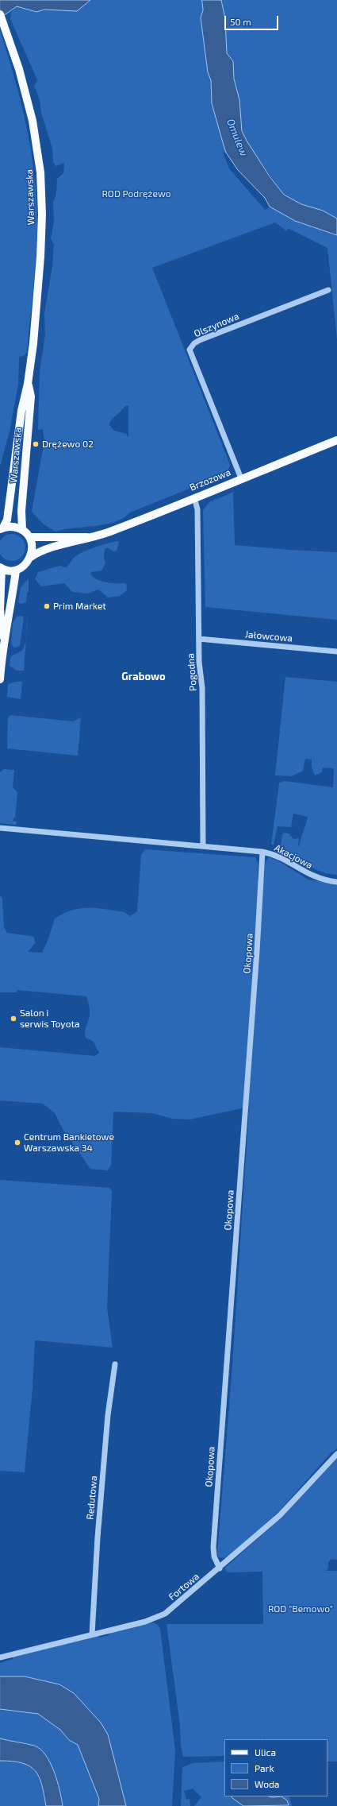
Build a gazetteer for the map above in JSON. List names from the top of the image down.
{
  "streets": {
    "main road": ["Warszawska", "Brzozowa"],
    "street": [
      "Olszynowa",
      "Jałowcowa",
      "Pogodna",
      "Akacjowa",
      "Okopowa",
      "Redutowa",
      "Fortowa"
    ]
  },
  "crossings": [
    ["Olszynowa", "Brzozowa"],
    ["Brzozowa", "Pogodna"],
    ["Jałowcowa", "Pogodna"],
    ["Pogodna", "Akacjowa"],
    ["Akacjowa", "Okopowa"],
    ["Okopowa", "Fortowa"],
    ["Redutowa", "Fortowa"]
  ],
  "districts": ["Grabowo"],
  "water": ["Omulew"],
  "parks": ["ROD Podrężewo", "ROD \"Bemowo\""],
  "places": [
    "Drężewo 02",
    "Prim Market",
    "Salon i serwis Toyota",
    "Centrum Bankietowe Warszawska 34"
  ],
  "legend": ["Ulica", "Park", "Woda"],
  "scale_bar": "50 m"
}
